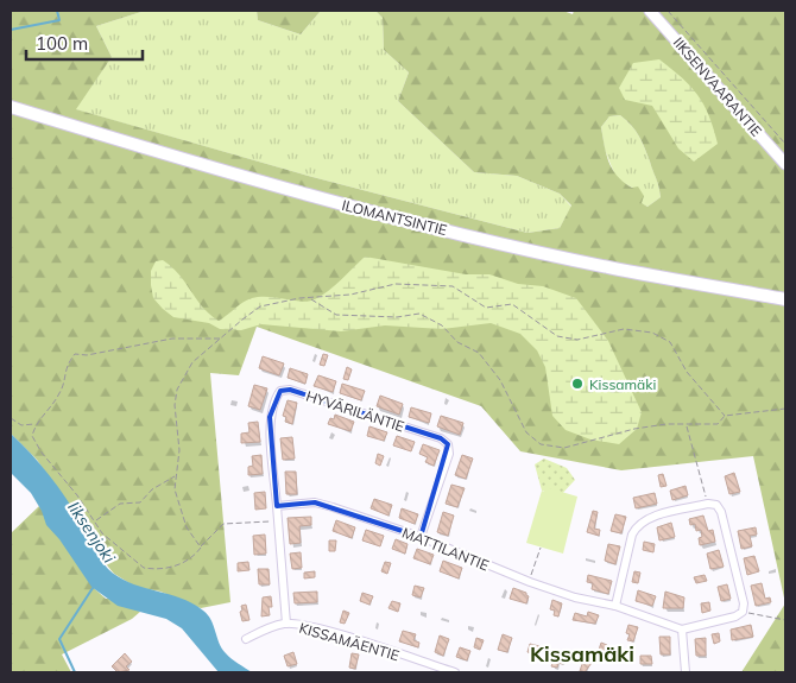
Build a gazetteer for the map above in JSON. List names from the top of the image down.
{
  "streets": {
    "main road": ["ILOMANTSINTIE"],
    "street": [
      "IIKSENVAARANTIE",
      "HYVÄRILÄNTIE",
      "MATTILANTIE",
      "KISSAMÄENTIE"
    ]
  },
  "crossings": [
    ["HYVÄRILÄNTIE", "MATTILANTIE"]
  ],
  "districts": ["Kissamäki"],
  "water": ["Iiksenjoki"],
  "places": ["Kissamäki"],
  "scale_bar": "100 m"
}
